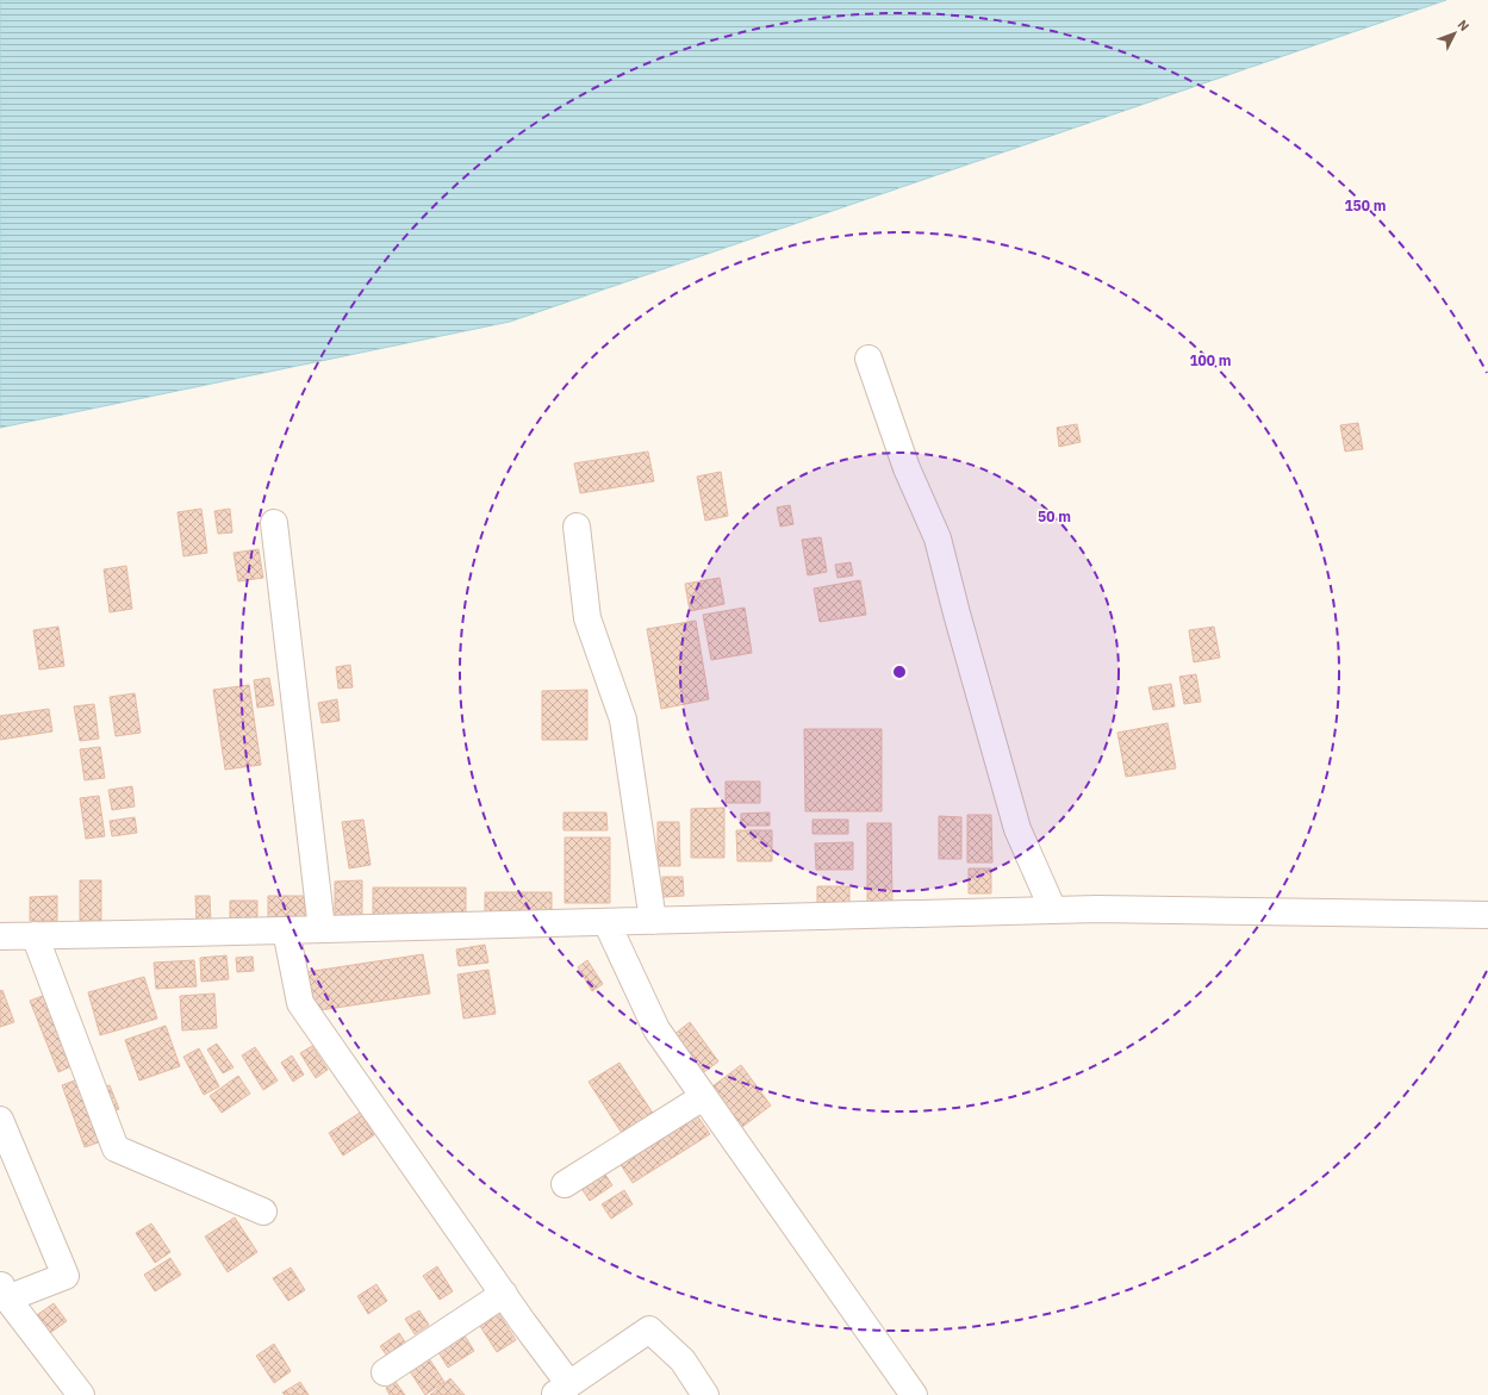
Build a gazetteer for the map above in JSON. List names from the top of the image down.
{
  "north": "top right",
  "rings": ["150 m", "100 m", "50 m"]
}
